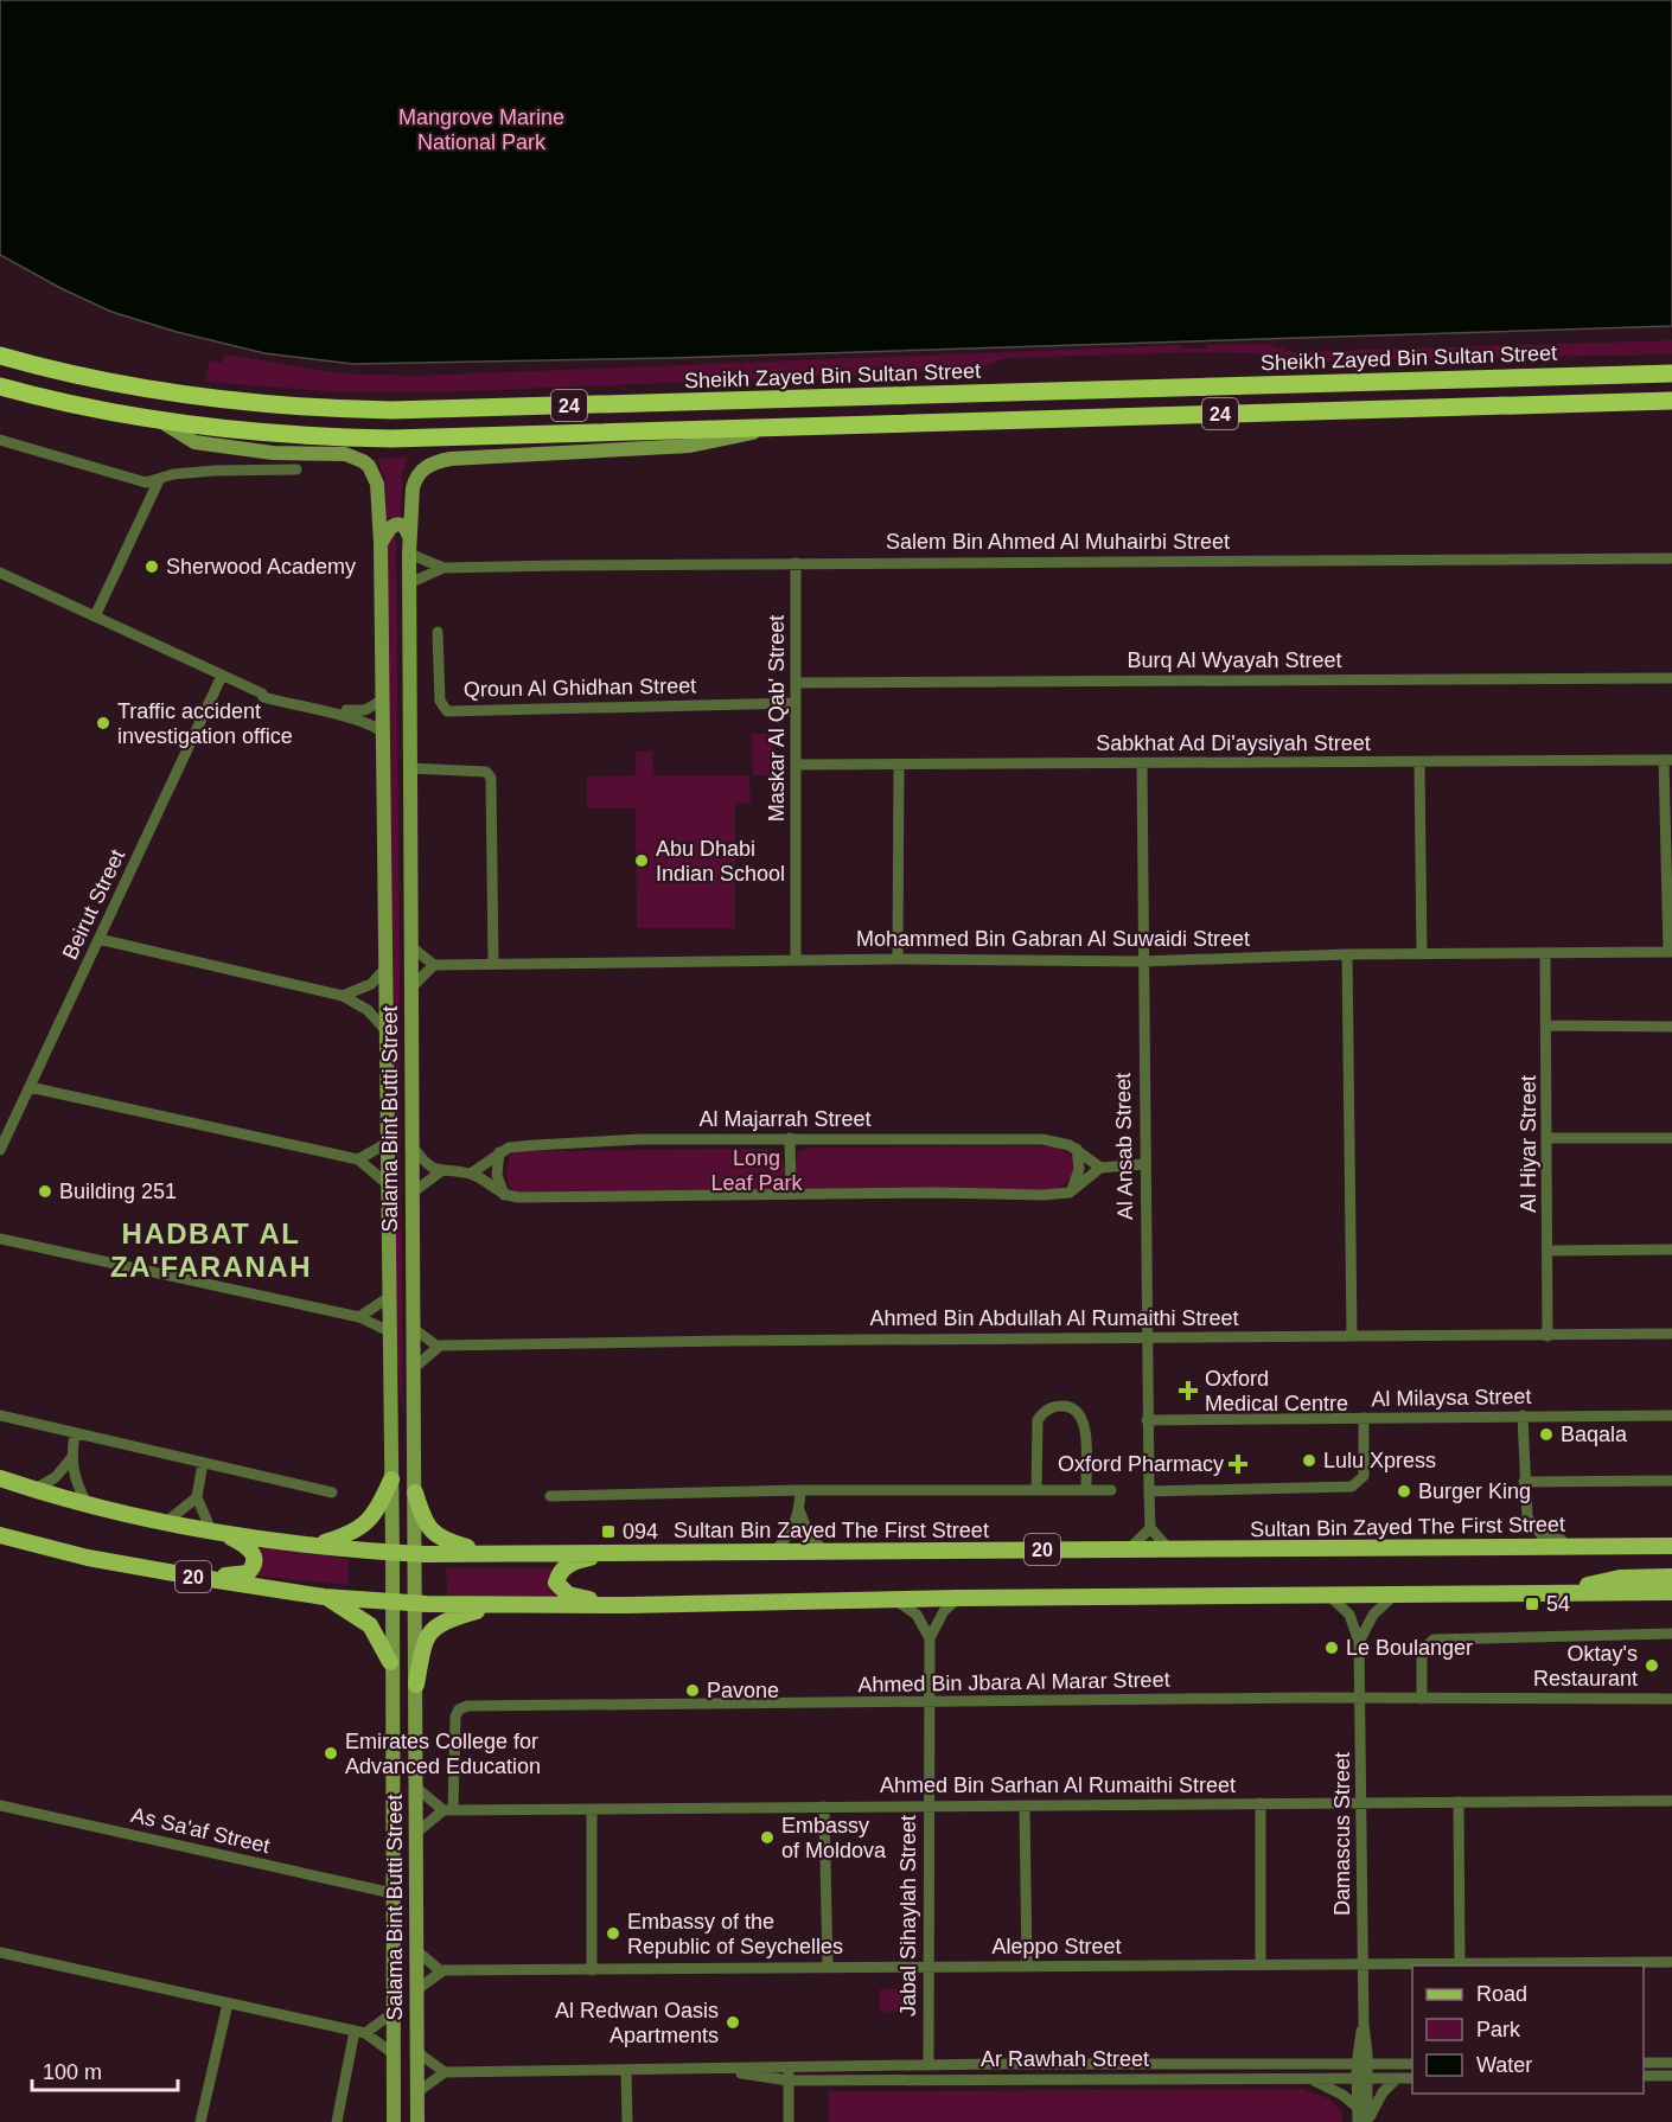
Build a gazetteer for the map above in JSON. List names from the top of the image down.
{
  "streets": {
    "highway": ["Sheikh Zayed Bin Sultan Street", "24"],
    "main road": ["Salama Bint Butti Street", "Sultan Bin Zayed The First Street", "20"],
    "street": [
      "Salem Bin Ahmed Al Muhairbi Street",
      "Burq Al Wyayah Street",
      "Qroun Al Ghidhan Street",
      "Maskar Al Qab' Street",
      "Sabkhat Ad Di'aysiyah Street",
      "Beirut Street",
      "Mohammed Bin Gabran Al Suwaidi Street",
      "Al Majarrah Street",
      "Al Hiyar Street",
      "Al Ansab Street",
      "Ahmed Bin Abdullah Al Rumaithi Street",
      "Al Milaysa Street",
      "Ahmed Bin Jbara Al Marar Street",
      "Ahmed Bin Sarhan Al Rumaithi Street",
      "As Sa'af Street",
      "Damascus Street",
      "Jabal Sihaylah Street",
      "Aleppo Street",
      "Ar Rawhah Street"
    ]
  },
  "crossings": [
    ["24", "Salama Bint Butti Street"],
    ["Salem Bin Ahmed Al Muhairbi Street", "Maskar Al Qab' Street"],
    ["Salem Bin Ahmed Al Muhairbi Street", "Salama Bint Butti Street"],
    ["Burq Al Wyayah Street", "Maskar Al Qab' Street"],
    ["Qroun Al Ghidhan Street", "Maskar Al Qab' Street"],
    ["Maskar Al Qab' Street", "Sabkhat Ad Di'aysiyah Street"],
    ["Maskar Al Qab' Street", "Mohammed Bin Gabran Al Suwaidi Street"],
    ["Sabkhat Ad Di'aysiyah Street", "Al Ansab Street"],
    ["Mohammed Bin Gabran Al Suwaidi Street", "Al Hiyar Street"],
    ["Mohammed Bin Gabran Al Suwaidi Street", "Al Ansab Street"],
    ["Salama Bint Butti Street", "Sultan Bin Zayed The First Street"],
    ["Salama Bint Butti Street", "20"],
    ["Salama Bint Butti Street", "As Sa'af Street"],
    ["Al Hiyar Street", "Ahmed Bin Abdullah Al Rumaithi Street"],
    ["Al Ansab Street", "Ahmed Bin Abdullah Al Rumaithi Street"],
    ["Al Ansab Street", "Al Milaysa Street"],
    ["20", "Damascus Street"],
    ["Ahmed Bin Jbara Al Marar Street", "Ahmed Bin Sarhan Al Rumaithi Street"],
    ["Ahmed Bin Jbara Al Marar Street", "Damascus Street"],
    ["Ahmed Bin Jbara Al Marar Street", "Jabal Sihaylah Street"],
    ["Ahmed Bin Sarhan Al Rumaithi Street", "Damascus Street"],
    ["Ahmed Bin Sarhan Al Rumaithi Street", "Jabal Sihaylah Street"],
    ["Damascus Street", "Aleppo Street"],
    ["Damascus Street", "Ar Rawhah Street"],
    ["Jabal Sihaylah Street", "Aleppo Street"],
    ["Jabal Sihaylah Street", "Ar Rawhah Street"]
  ],
  "districts": ["HADBAT AL ZA'FARANAH"],
  "parks": ["Mangrove Marine National Park", "Long Leaf Park"],
  "places": {
    "other": [
      "Sherwood Academy",
      "Traffic accident investigation office",
      "Abu Dhabi Indian School",
      "Building 251",
      "Baqala",
      "Lulu Xpress",
      "Burger King",
      "Le Boulanger",
      "Oktay's Restaurant",
      "Pavone",
      "Emirates College for Advanced Education",
      "Embassy of Moldova",
      "Embassy of the Republic of Seychelles",
      "Al Redwan Oasis Apartments"
    ],
    "health": ["Oxford Medical Centre", "Oxford Pharmacy"],
    "transit": ["094", "54"]
  },
  "legend": ["Road", "Park", "Water"],
  "scale_bar": "100 m"
}
